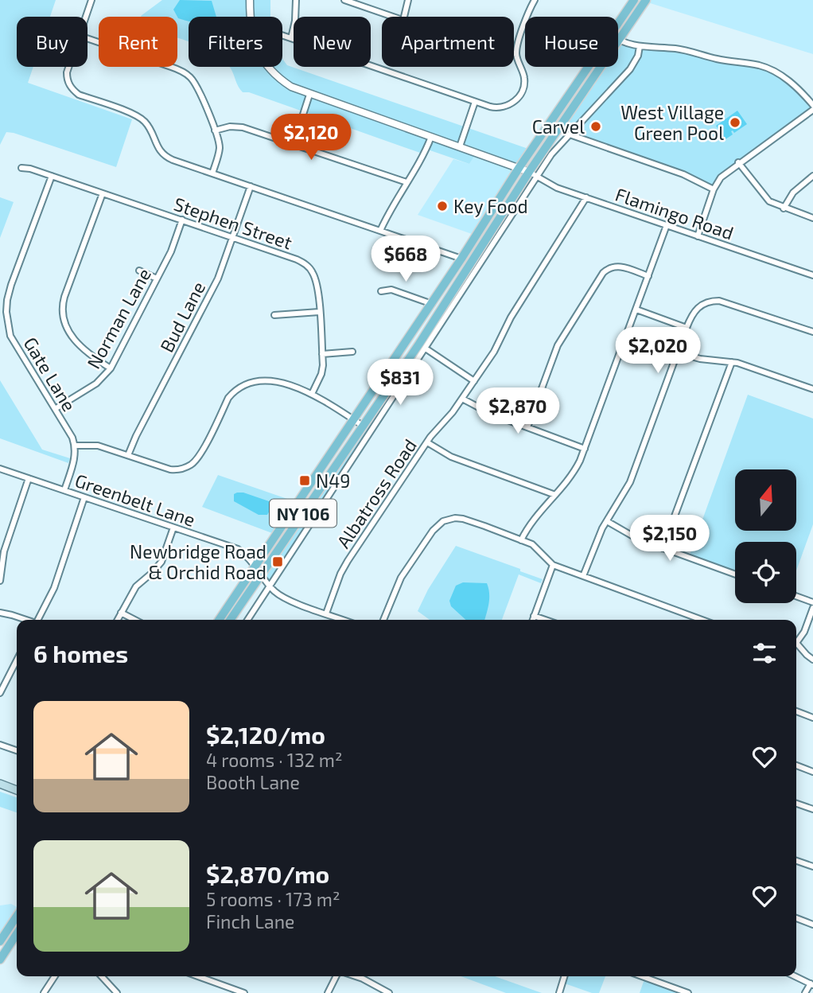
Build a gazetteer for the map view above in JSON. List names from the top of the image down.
{
  "streets": {
    "main road": ["NY 106"],
    "street": [
      "Flamingo Road",
      "Stephen Street",
      "Bud Lane",
      "Norman Lane",
      "Gate Lane",
      "Albatross Road",
      "Greenbelt Lane"
    ]
  },
  "crossings": [
    ["Flamingo Road", "Albatross Road"],
    ["Flamingo Road", "NY 106"],
    ["Stephen Street", "Bud Lane"],
    ["Stephen Street", "Norman Lane"],
    ["Stephen Street", "Gate Lane"],
    ["Norman Lane", "Gate Lane"],
    ["Greenbelt Lane", "NY 106"]
  ],
  "places": {
    "other": ["West Village Green Pool", "Carvel", "Key Food"],
    "transit": ["N49", "Newbridge Road & Orchid Road"]
  },
  "north": "top",
  "page": {
    "chip": [
      "Buy",
      "Rent",
      "Filters",
      "New",
      "Apartment",
      "House"
    ],
    "price": [
      "$2,120",
      "$668",
      "$2,020",
      "$831",
      "$2,870",
      "$2,150"
    ],
    "heading": "6 homes",
    "list": [
      {
        "name": "$2,120/mo",
        "note": "4 rooms · 132 m² · Booth Lane"
      },
      {
        "name": "$2,870/mo",
        "note": "5 rooms · 173 m² · Finch Lane"
      }
    ]
  }
}
